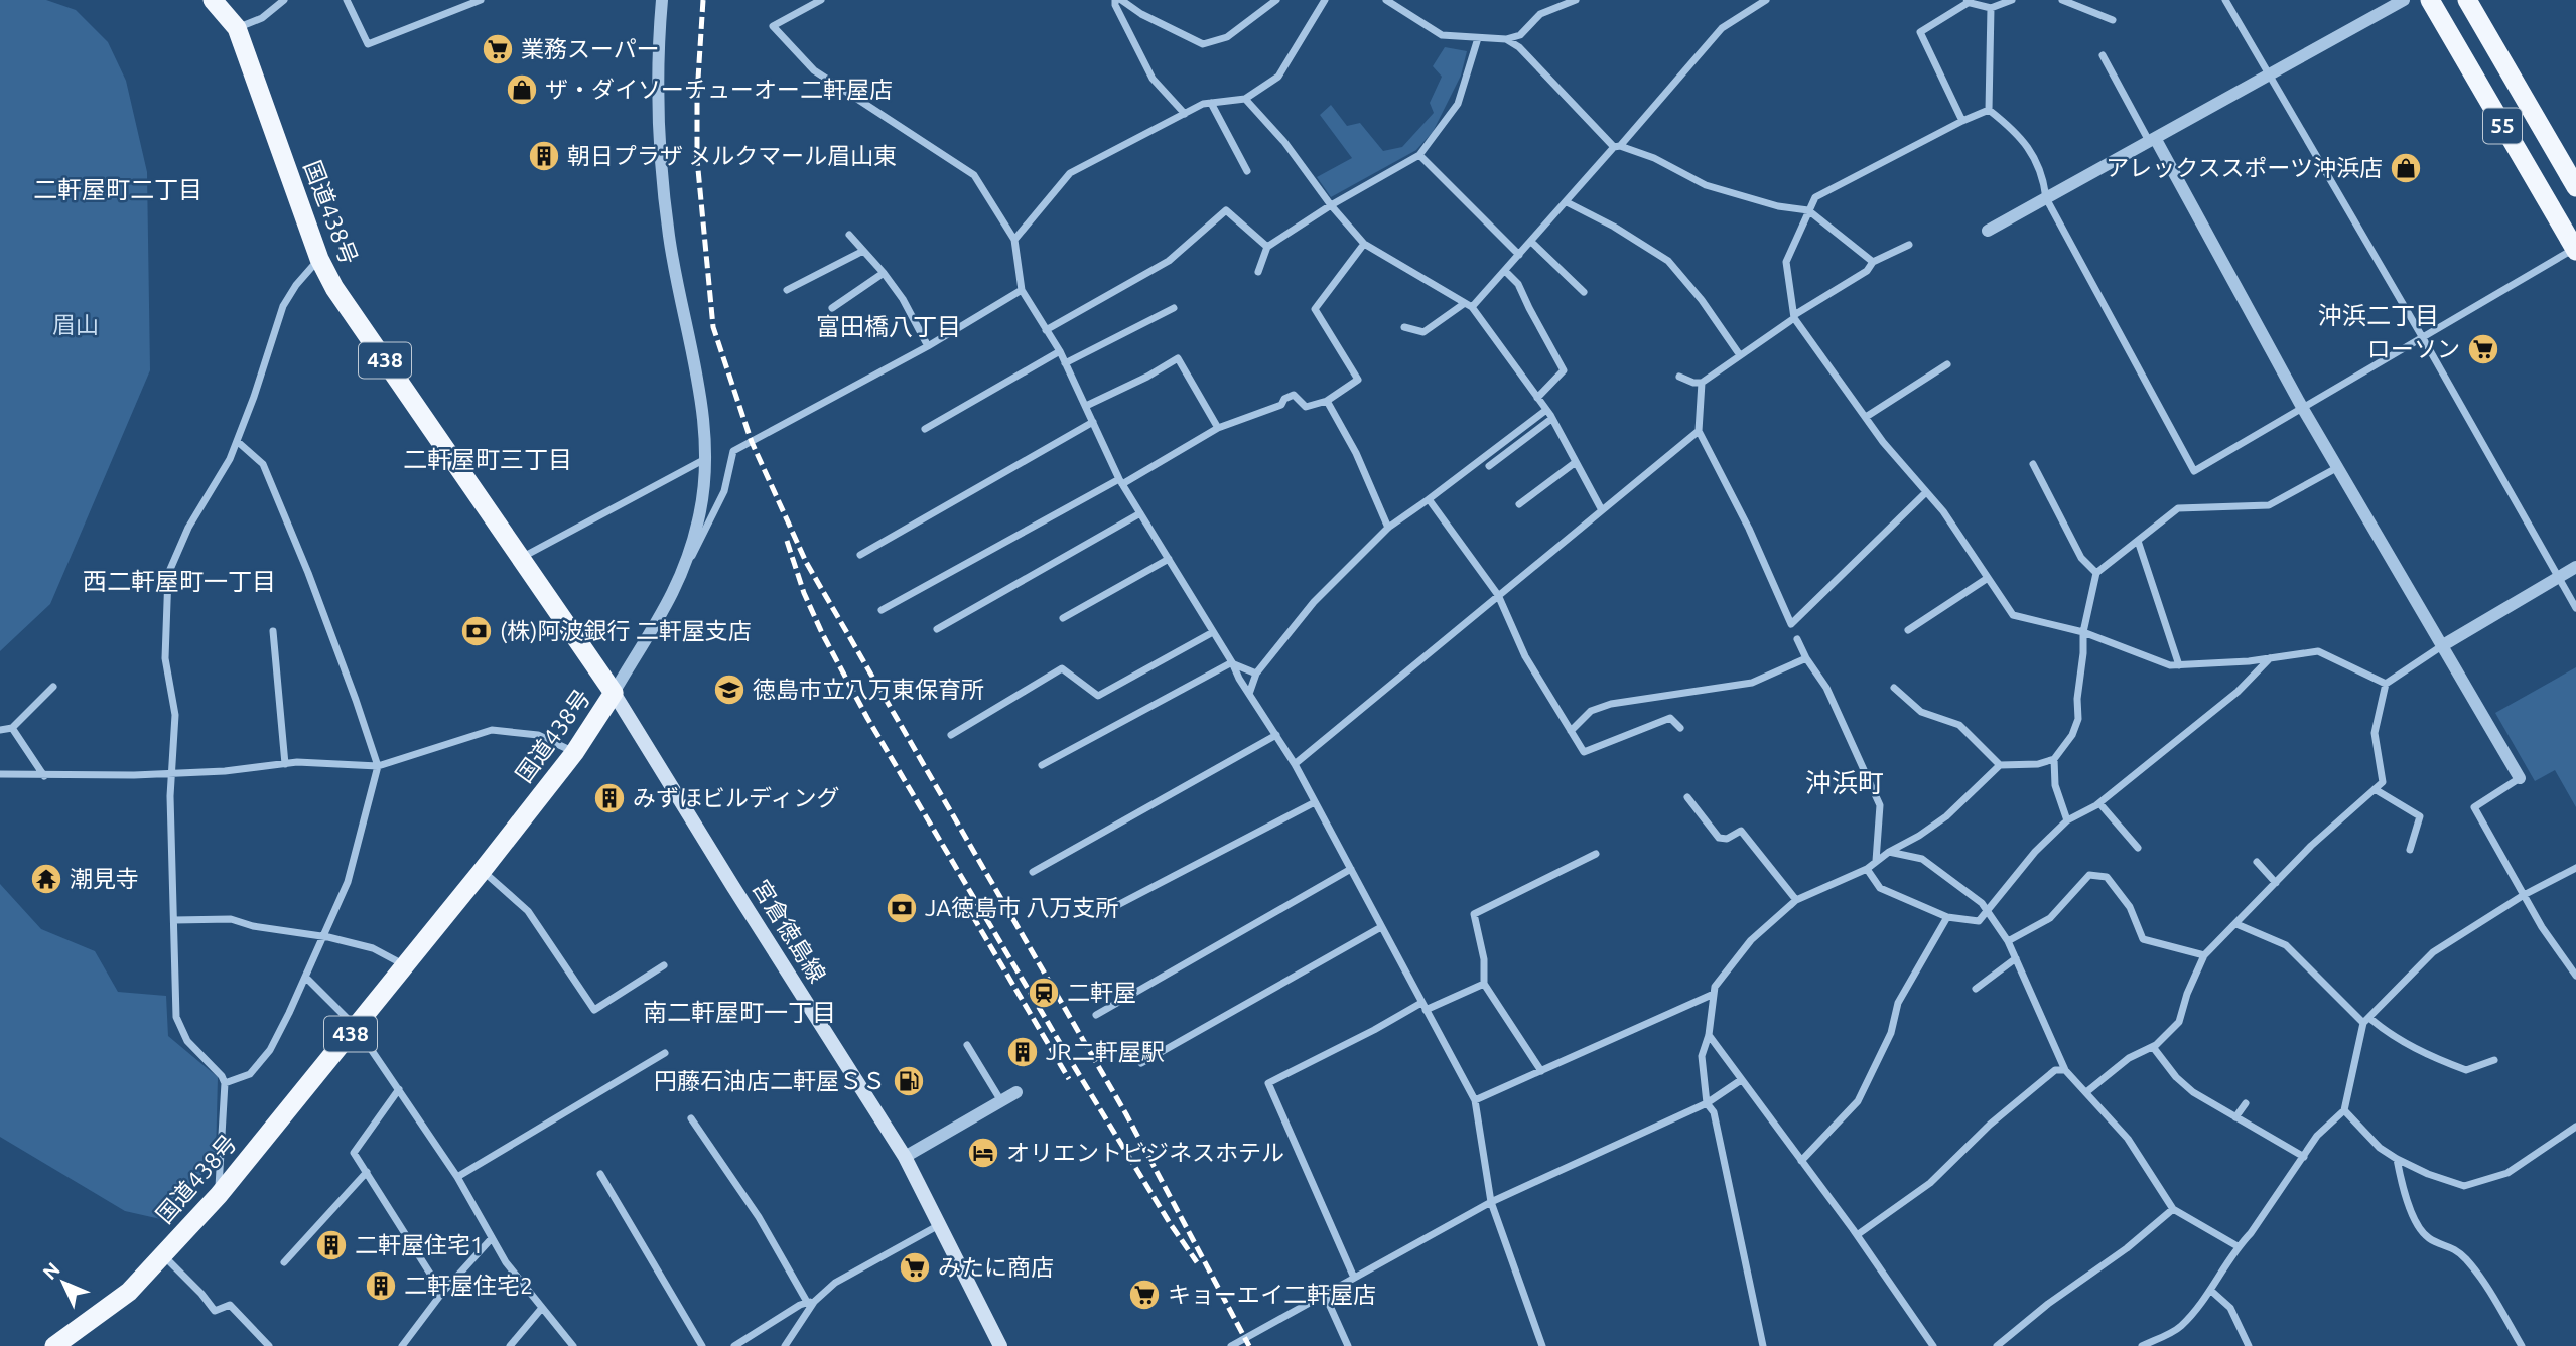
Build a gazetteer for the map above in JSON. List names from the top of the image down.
{
  "streets": {
    "highway": ["55", "国道438号", "438"],
    "main road": ["宮倉徳島線"]
  },
  "crossings": [
    ["国道438号", "宮倉徳島線"]
  ],
  "districts": [
    "二軒屋町二丁目",
    "沖浜二丁目",
    "富田橋八丁目",
    "二軒屋町三丁目",
    "西二軒屋町一丁目",
    "沖浜町",
    "南二軒屋町一丁目"
  ],
  "parks": ["眉山"],
  "places": {
    "supermarket": [
      "業務スーパー",
      "ローソン",
      "みたに商店",
      "キョーエイ二軒屋店"
    ],
    "shop": ["ザ・ダイソーチューオー二軒屋店", "アレックススポーツ沖浜店"],
    "building": [
      "朝日プラザ メルクマール眉山東",
      "みずほビルディング",
      "JR二軒屋駅",
      "二軒屋住宅1",
      "二軒屋住宅2"
    ],
    "bank": ["(株)阿波銀行 二軒屋支店", "JA徳島市 八万支所"],
    "school or university": ["徳島市立八万東保育所"],
    "temple": ["潮見寺"],
    "station": ["二軒屋"],
    "fuel station": ["円藤石油店二軒屋ＳＳ"],
    "hotel": ["オリエントビジネスホテル"]
  },
  "north": "top left"
}
